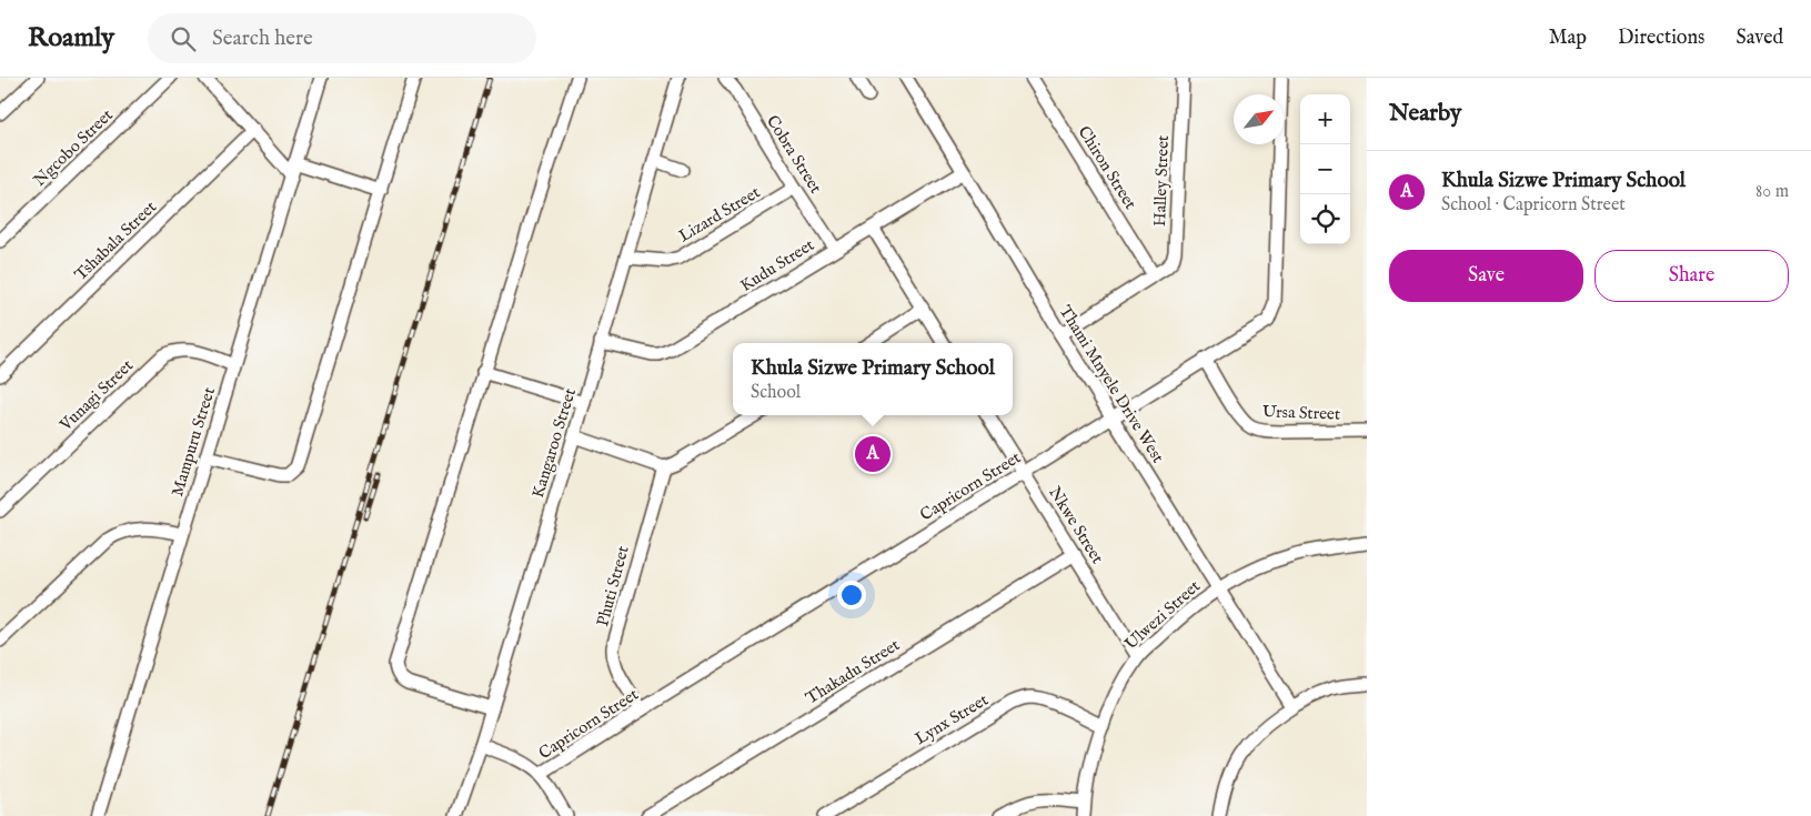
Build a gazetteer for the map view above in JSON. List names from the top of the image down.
{
  "streets": {
    "street": [
      "Ngcobo Street",
      "Cobra Street",
      "Chiron Street",
      "Halley Street",
      "Lizard Street",
      "Tshabala Street",
      "Kudu Street",
      "Thami Mnyele Drive West",
      "Vunagi Street",
      "Ursa Street",
      "Mampuru Street",
      "Kangaroo Street",
      "Capricorn Street",
      "Nkwe Street",
      "Phuti Street",
      "Ulwezi Street",
      "Thakadu Street",
      "Lynx Street"
    ]
  },
  "crossings": [
    ["Cobra Street", "Lizard Street"],
    ["Cobra Street", "Kudu Street"],
    ["Chiron Street", "Halley Street"],
    ["Halley Street", "Thami Mnyele Drive West"],
    ["Lizard Street", "Kangaroo Street"],
    ["Kudu Street", "Thami Mnyele Drive West"],
    ["Kudu Street", "Kangaroo Street"],
    ["Thami Mnyele Drive West", "Capricorn Street"],
    ["Thami Mnyele Drive West", "Ulwezi Street"],
    ["Vunagi Street", "Mampuru Street"],
    ["Ursa Street", "Capricorn Street"],
    ["Kangaroo Street", "Capricorn Street"],
    ["Capricorn Street", "Nkwe Street"],
    ["Capricorn Street", "Phuti Street"],
    ["Nkwe Street", "Ulwezi Street"],
    ["Nkwe Street", "Thakadu Street"],
    ["Ulwezi Street", "Lynx Street"]
  ],
  "north": "top right",
  "page": {
    "header": "Roamly",
    "search": "Search here",
    "nav": ["Map", "Directions", "Saved"],
    "heading": "Nearby",
    "map_buttons": ["+", "−"],
    "list": [
      {
        "mark": "A",
        "name": "Khula Sizwe Primary School",
        "note": "School · Capricorn Street",
        "value": "80 m"
      }
    ],
    "buttons": ["Save", "Share"],
    "popup": ["Khula Sizwe Primary School", "School"],
    "pins": "A"
  }
}
